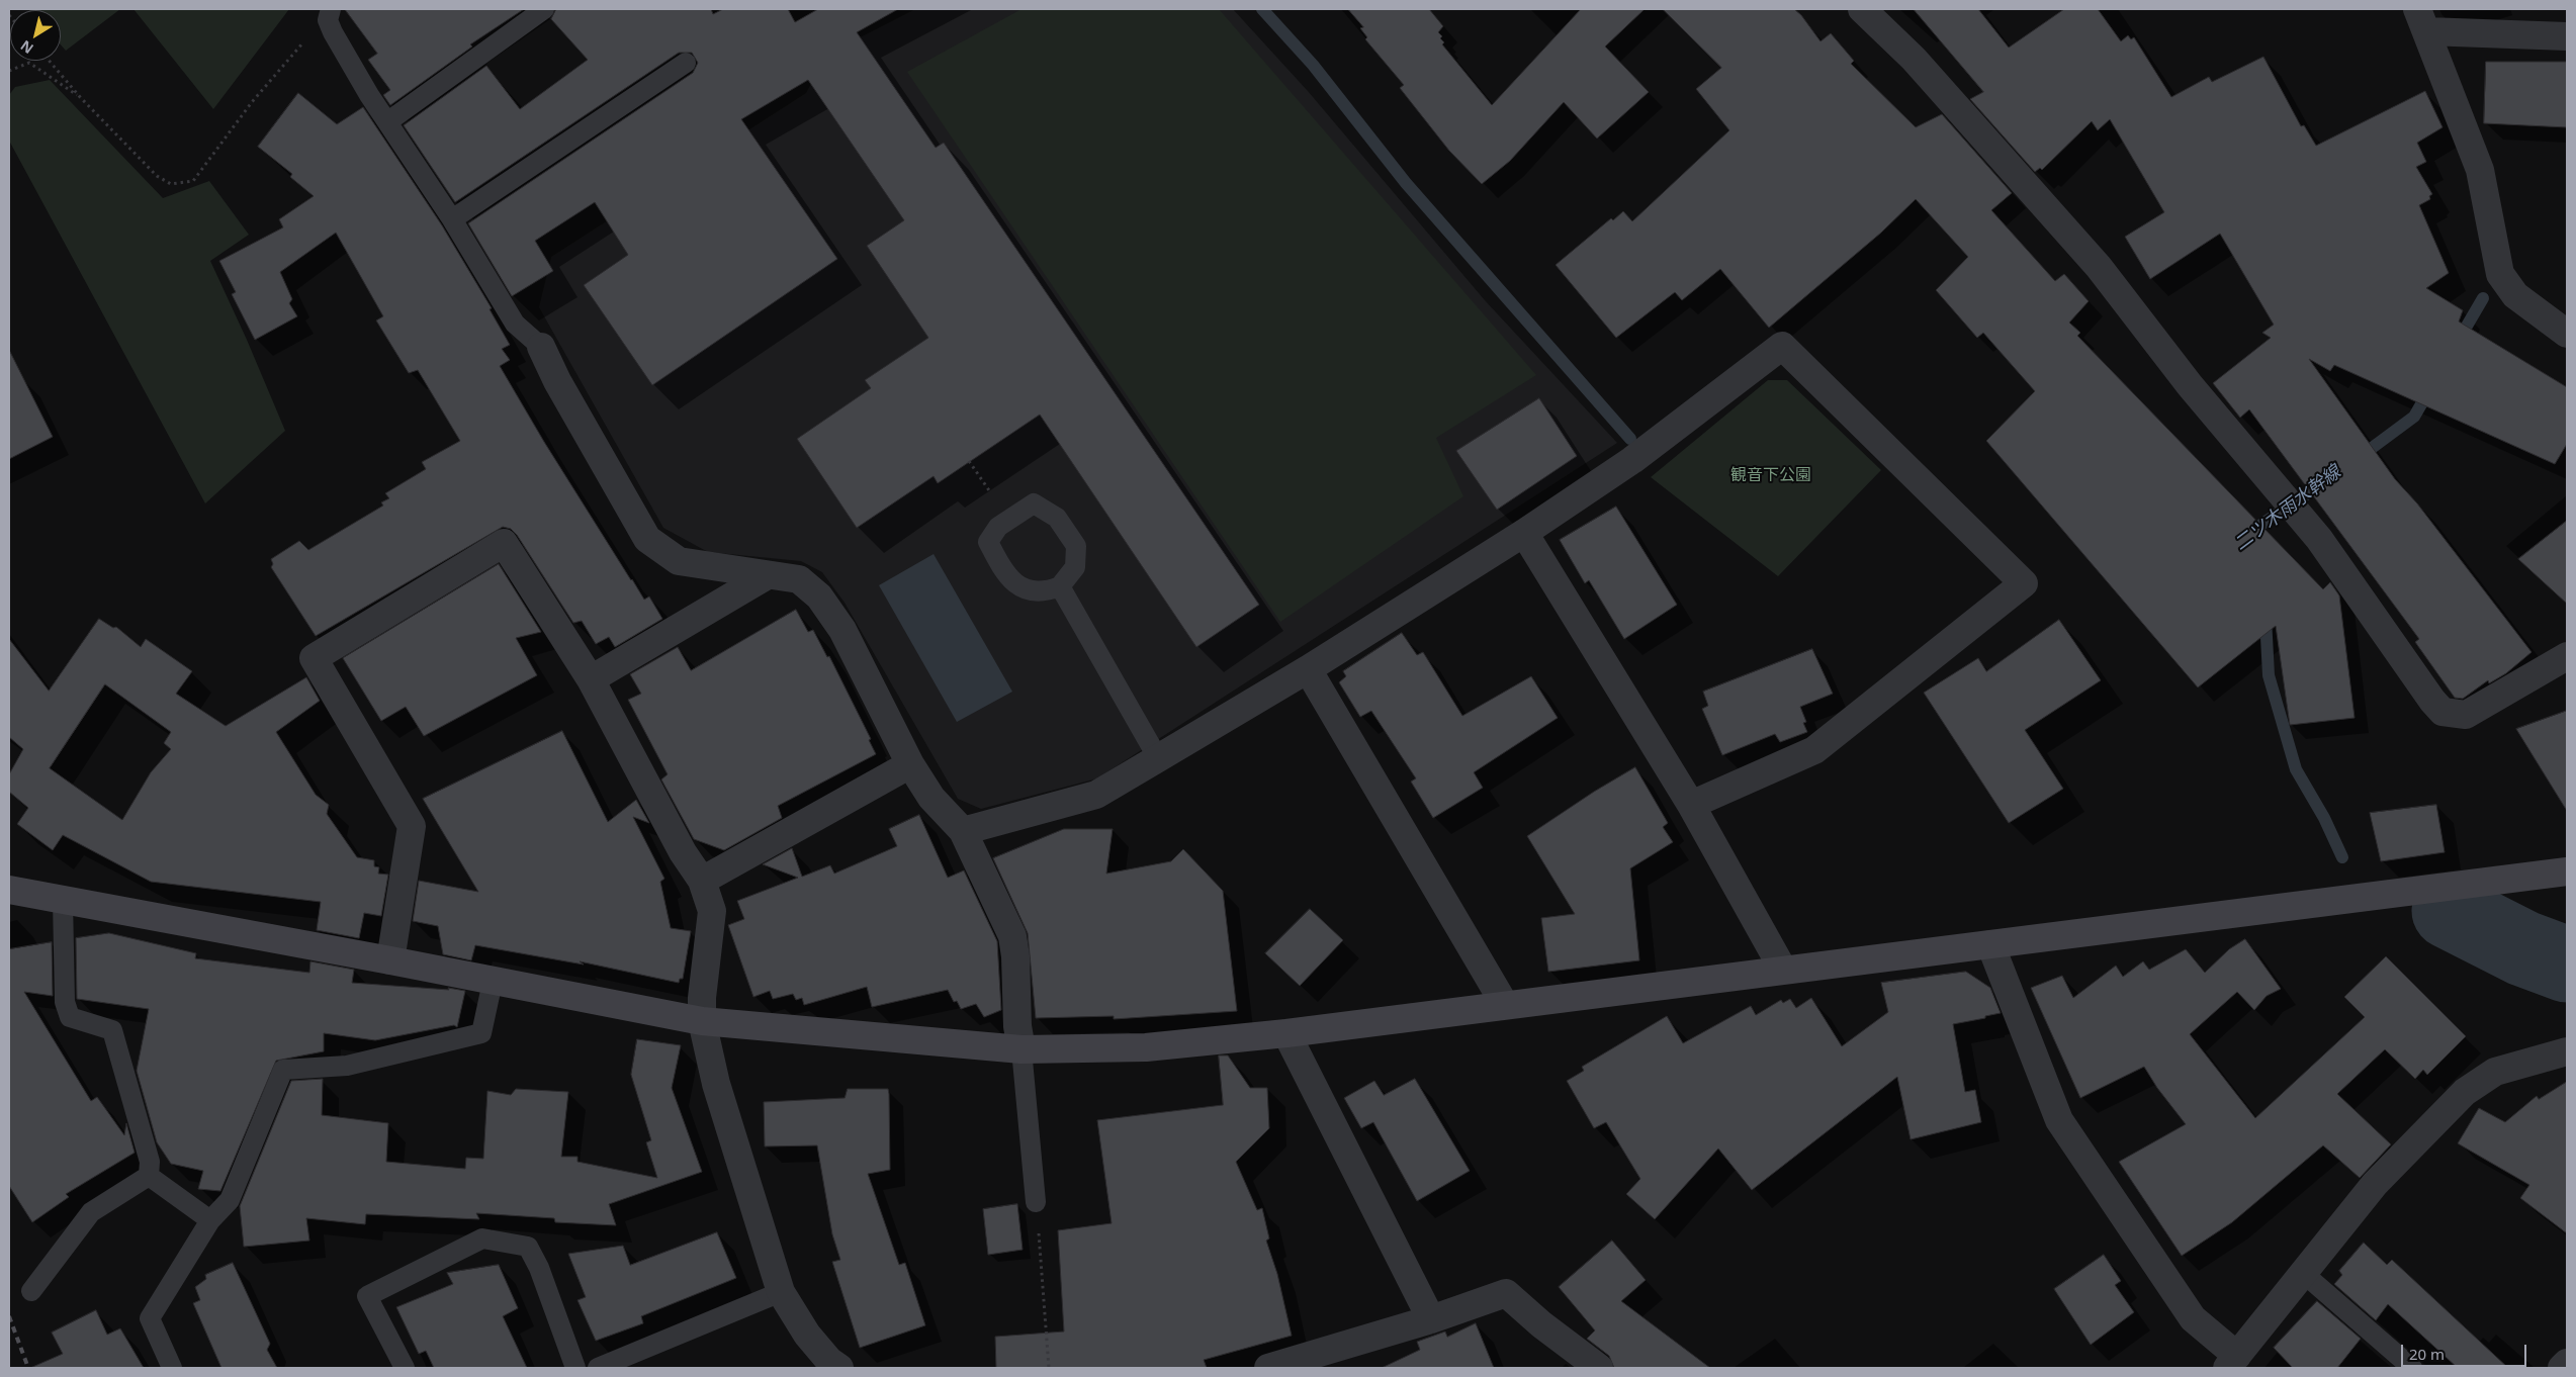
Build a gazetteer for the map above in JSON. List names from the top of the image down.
{
  "water": ["二ツ木雨水幹線"],
  "parks": ["観音下公園"],
  "scale_bar": "20 m",
  "north": "bottom left"
}
